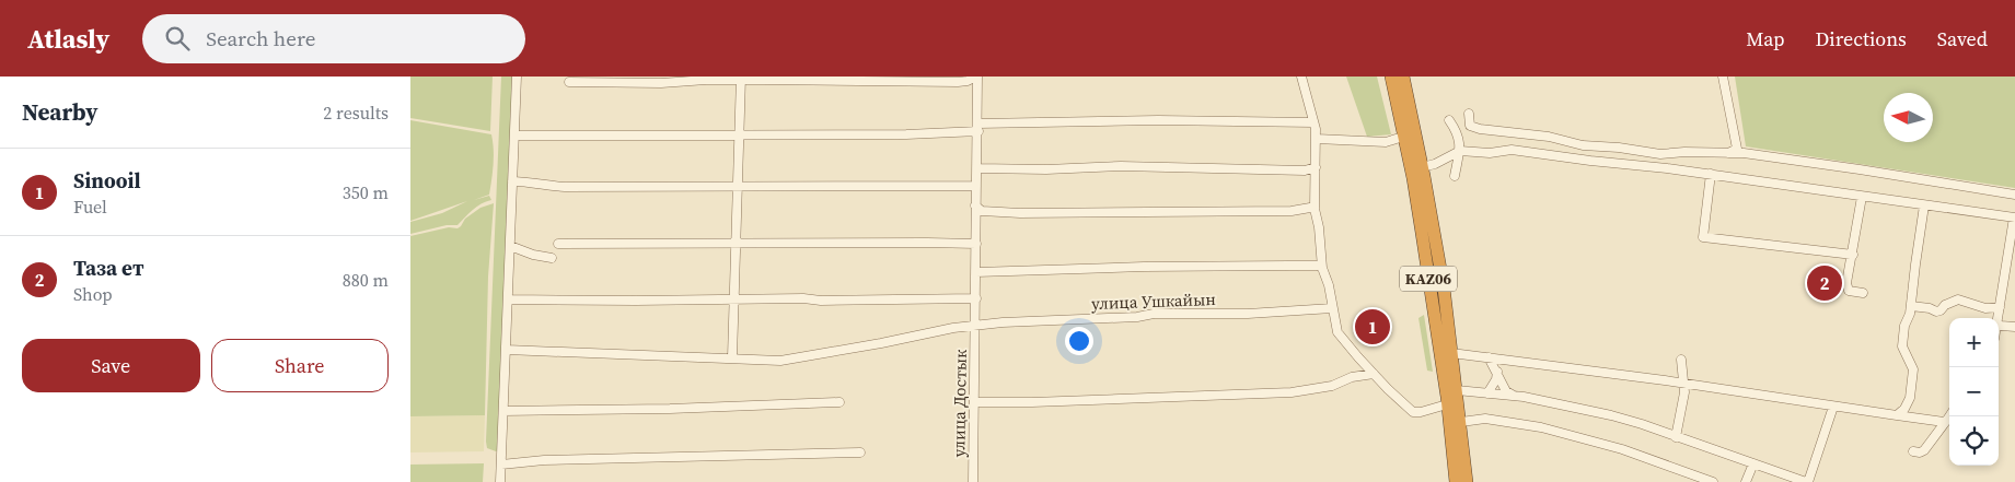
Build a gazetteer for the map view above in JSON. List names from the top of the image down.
{
  "streets": {
    "highway": ["KАZ06"],
    "street": ["улица Ушкайын", "улица Достык"]
  },
  "crossings": [
    ["улица Ушкайын", "улица Достык"]
  ],
  "north": "left",
  "page": {
    "header": "Atlasly",
    "search": "Search here",
    "nav": ["Map", "Directions", "Saved"],
    "heading": ["Nearby", "2 results"],
    "list": [
      {
        "mark": "1",
        "name": "Sinooil",
        "note": "Fuel",
        "value": "350 m"
      },
      {
        "mark": "2",
        "name": "Таза ет",
        "note": "Shop",
        "value": "880 m"
      }
    ],
    "pins": ["2", "1"],
    "map_buttons": ["+", "−"],
    "buttons": ["Save", "Share"]
  }
}
